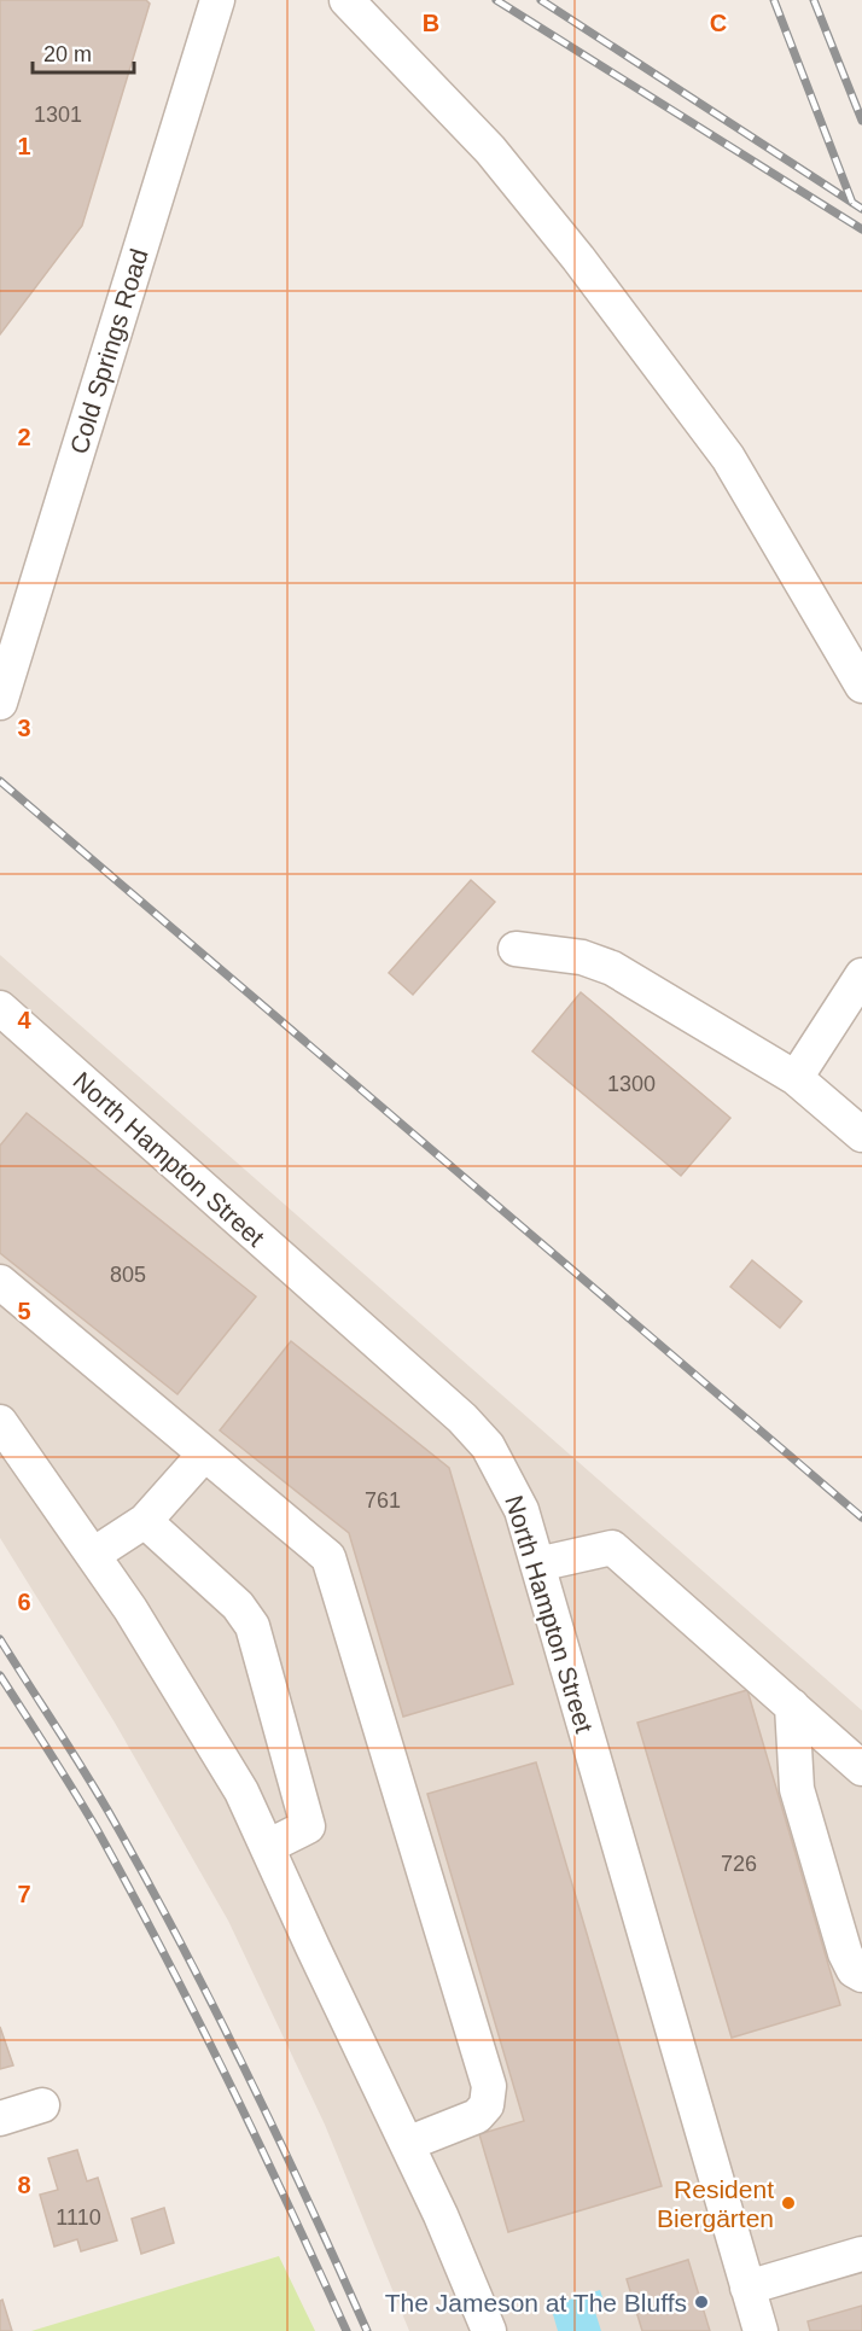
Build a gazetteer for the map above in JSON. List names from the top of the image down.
{
  "streets": {
    "street": ["Cold Springs Road", "North Hampton Street"]
  },
  "places": ["Resident Biergärten", "The Jameson at The Bluffs"],
  "house_numbers": [
    "1301",
    "1300",
    "805",
    "761",
    "726",
    "1110"
  ],
  "scale_bar": "20 m",
  "grid": {
    "columns": ["B", "C"],
    "rows": [
      "1",
      "2",
      "3",
      "4",
      "5",
      "6",
      "7",
      "8"
    ]
  }
}
